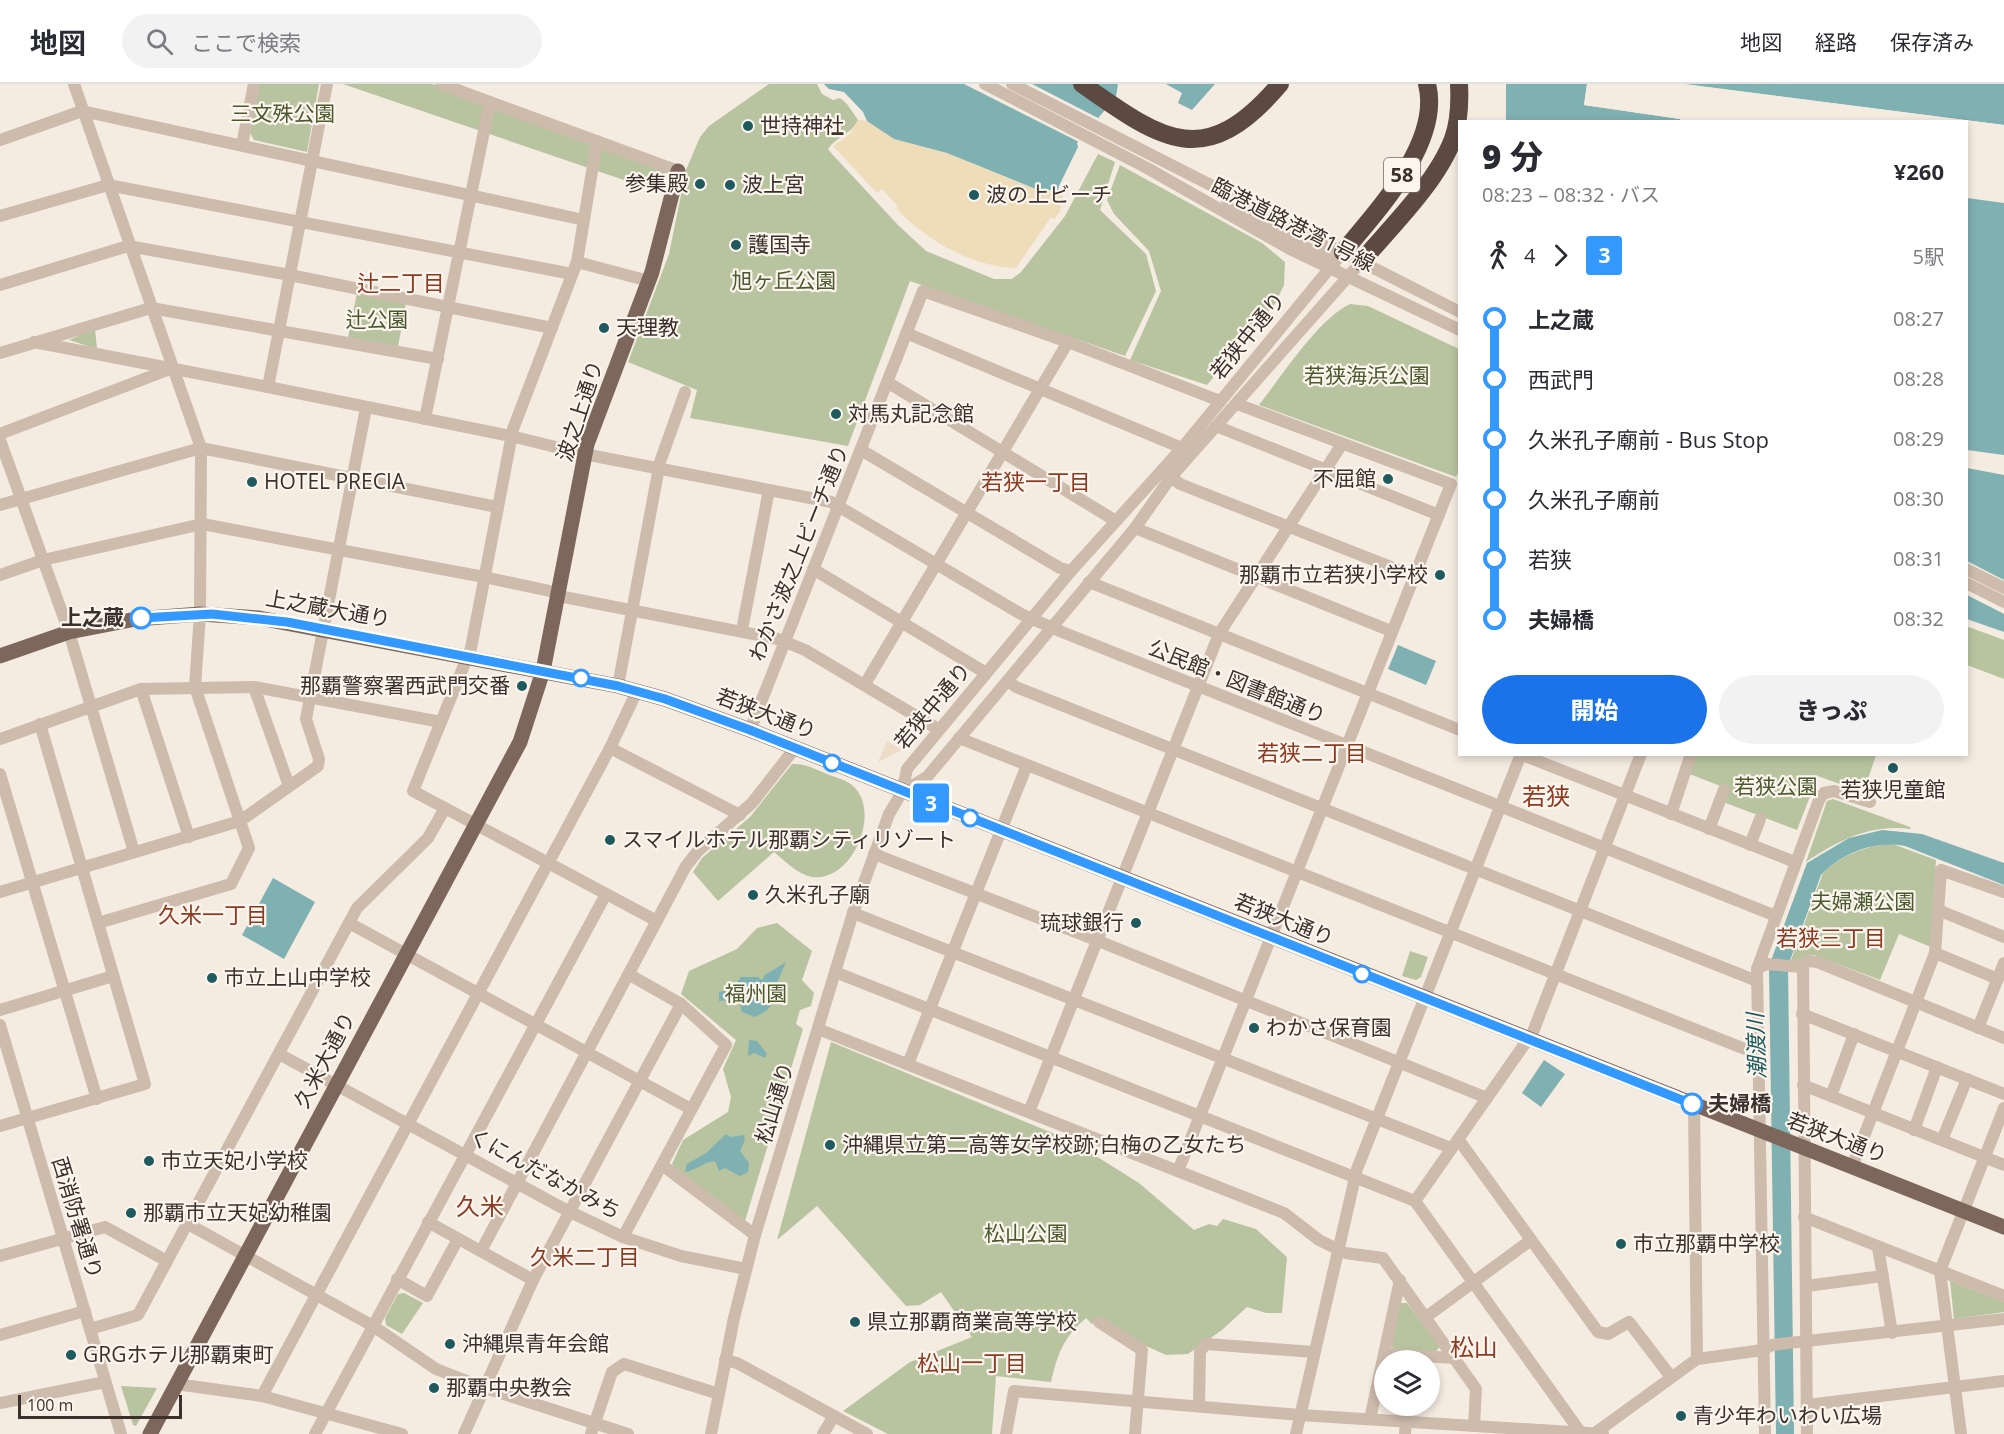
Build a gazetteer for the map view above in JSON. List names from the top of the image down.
{
  "streets": {
    "highway": ["58"],
    "main road": [
      "波之上通り",
      "上之蔵大通り",
      "若狭大通り",
      "久米大通り"
    ],
    "street": [
      "臨港道路港湾1号線",
      "若狭中通り",
      "わかさ波之上ビーチ通り",
      "公民館・図書館通り",
      "松山通り",
      "くにんだなかみち",
      "西消防署通り"
    ]
  },
  "crossings": [
    ["58", "臨港道路港湾1号線"],
    ["58", "若狭中通り"],
    ["臨港道路港湾1号線", "若狭中通り"],
    ["若狭中通り", "公民館・図書館通り"],
    ["若狭中通り", "若狭大通り"],
    ["若狭中通り", "松山通り"],
    ["波之上通り", "上之蔵大通り"],
    ["波之上通り", "公民館・図書館通り"],
    ["波之上通り", "若狭大通り"],
    ["波之上通り", "久米大通り"],
    ["わかさ波之上ビーチ通り", "公民館・図書館通り"],
    ["わかさ波之上ビーチ通り", "若狭大通り"],
    ["上之蔵大通り", "若狭大通り"],
    ["上之蔵大通り", "久米大通り"],
    ["若狭大通り", "久米大通り"],
    ["若狭大通り", "松山通り"],
    ["久米大通り", "くにんだなかみち"],
    ["松山通り", "くにんだなかみち"]
  ],
  "districts": [
    "辻二丁目",
    "若狭一丁目",
    "若狭二丁目",
    "若狭",
    "久米一丁目",
    "若狭三丁目",
    "久米",
    "久米二丁目",
    "松山",
    "松山一丁目"
  ],
  "water": ["潮渡川"],
  "parks": [
    "三文殊公園",
    "旭ヶ丘公園",
    "辻公園",
    "若狭海浜公園",
    "若狭公園",
    "夫婦瀬公園",
    "福州園",
    "松山公園"
  ],
  "places": [
    "世持神社",
    "参集殿",
    "波上宮",
    "波の上ビーチ",
    "護国寺",
    "天理教",
    "対馬丸記念館",
    "不屈館",
    "HOTEL PRECIA",
    "那覇市立若狭小学校",
    "上之蔵",
    "那覇警察署西武門交番",
    "若狭児童館",
    "スマイルホテル那覇シティリゾート",
    "久米孔子廟",
    "琉球銀行",
    "市立上山中学校",
    "わかさ保育園",
    "夫婦橋",
    "沖縄県立第二高等女学校跡;白梅の乙女たち",
    "市立天妃小学校",
    "那覇市立天妃幼稚園",
    "市立那覇中学校",
    "県立那覇商業高等学校",
    "沖縄県青年会館",
    "GRGホテル那覇東町",
    "那覇中央教会",
    "青少年わいわい広場"
  ],
  "lines": ["bus line 3"],
  "scale_bar": "100 m",
  "page": {
    "header": "地図",
    "search": "ここで検索",
    "nav": ["地図", "経路", "保存済み"],
    "on_map": "3",
    "heading": ["9 分", "08:23 – 08:32 · バス", "¥260"],
    "legs": ["4", "3", "5駅"],
    "list": [
      {
        "name": "上之蔵",
        "value": "08:27"
      },
      {
        "name": "西武門",
        "value": "08:28"
      },
      {
        "name": "久米孔子廟前 - Bus Stop",
        "value": "08:29"
      },
      {
        "name": "久米孔子廟前",
        "value": "08:30"
      },
      {
        "name": "若狭",
        "value": "08:31"
      },
      {
        "name": "夫婦橋",
        "value": "08:32"
      }
    ],
    "buttons": ["開始", "きっぷ"],
    "scale": "100 m"
  }
}
